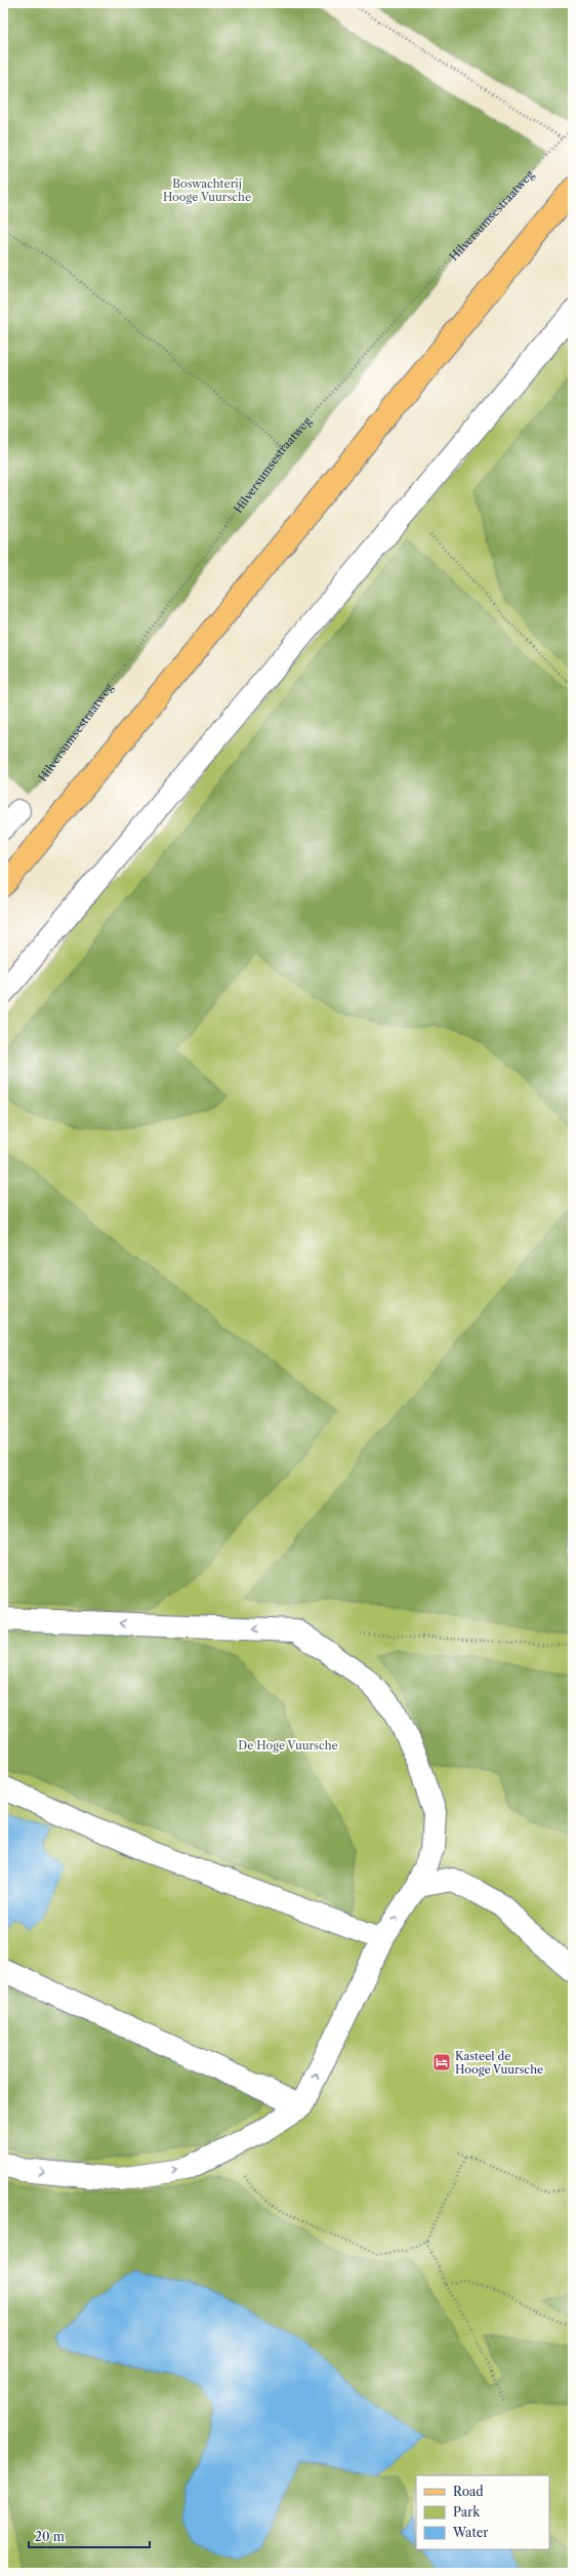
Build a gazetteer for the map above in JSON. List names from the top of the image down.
{
  "streets": {
    "path": ["Hilversumsestraatweg"]
  },
  "parks": ["Boswachterij Hooge Vuursche", "De Hoge Vuursche"],
  "places": {
    "hotel": ["Kasteel de Hooge Vuursche"]
  },
  "legend": ["Road", "Park", "Water"],
  "scale_bar": "20 m"
}
